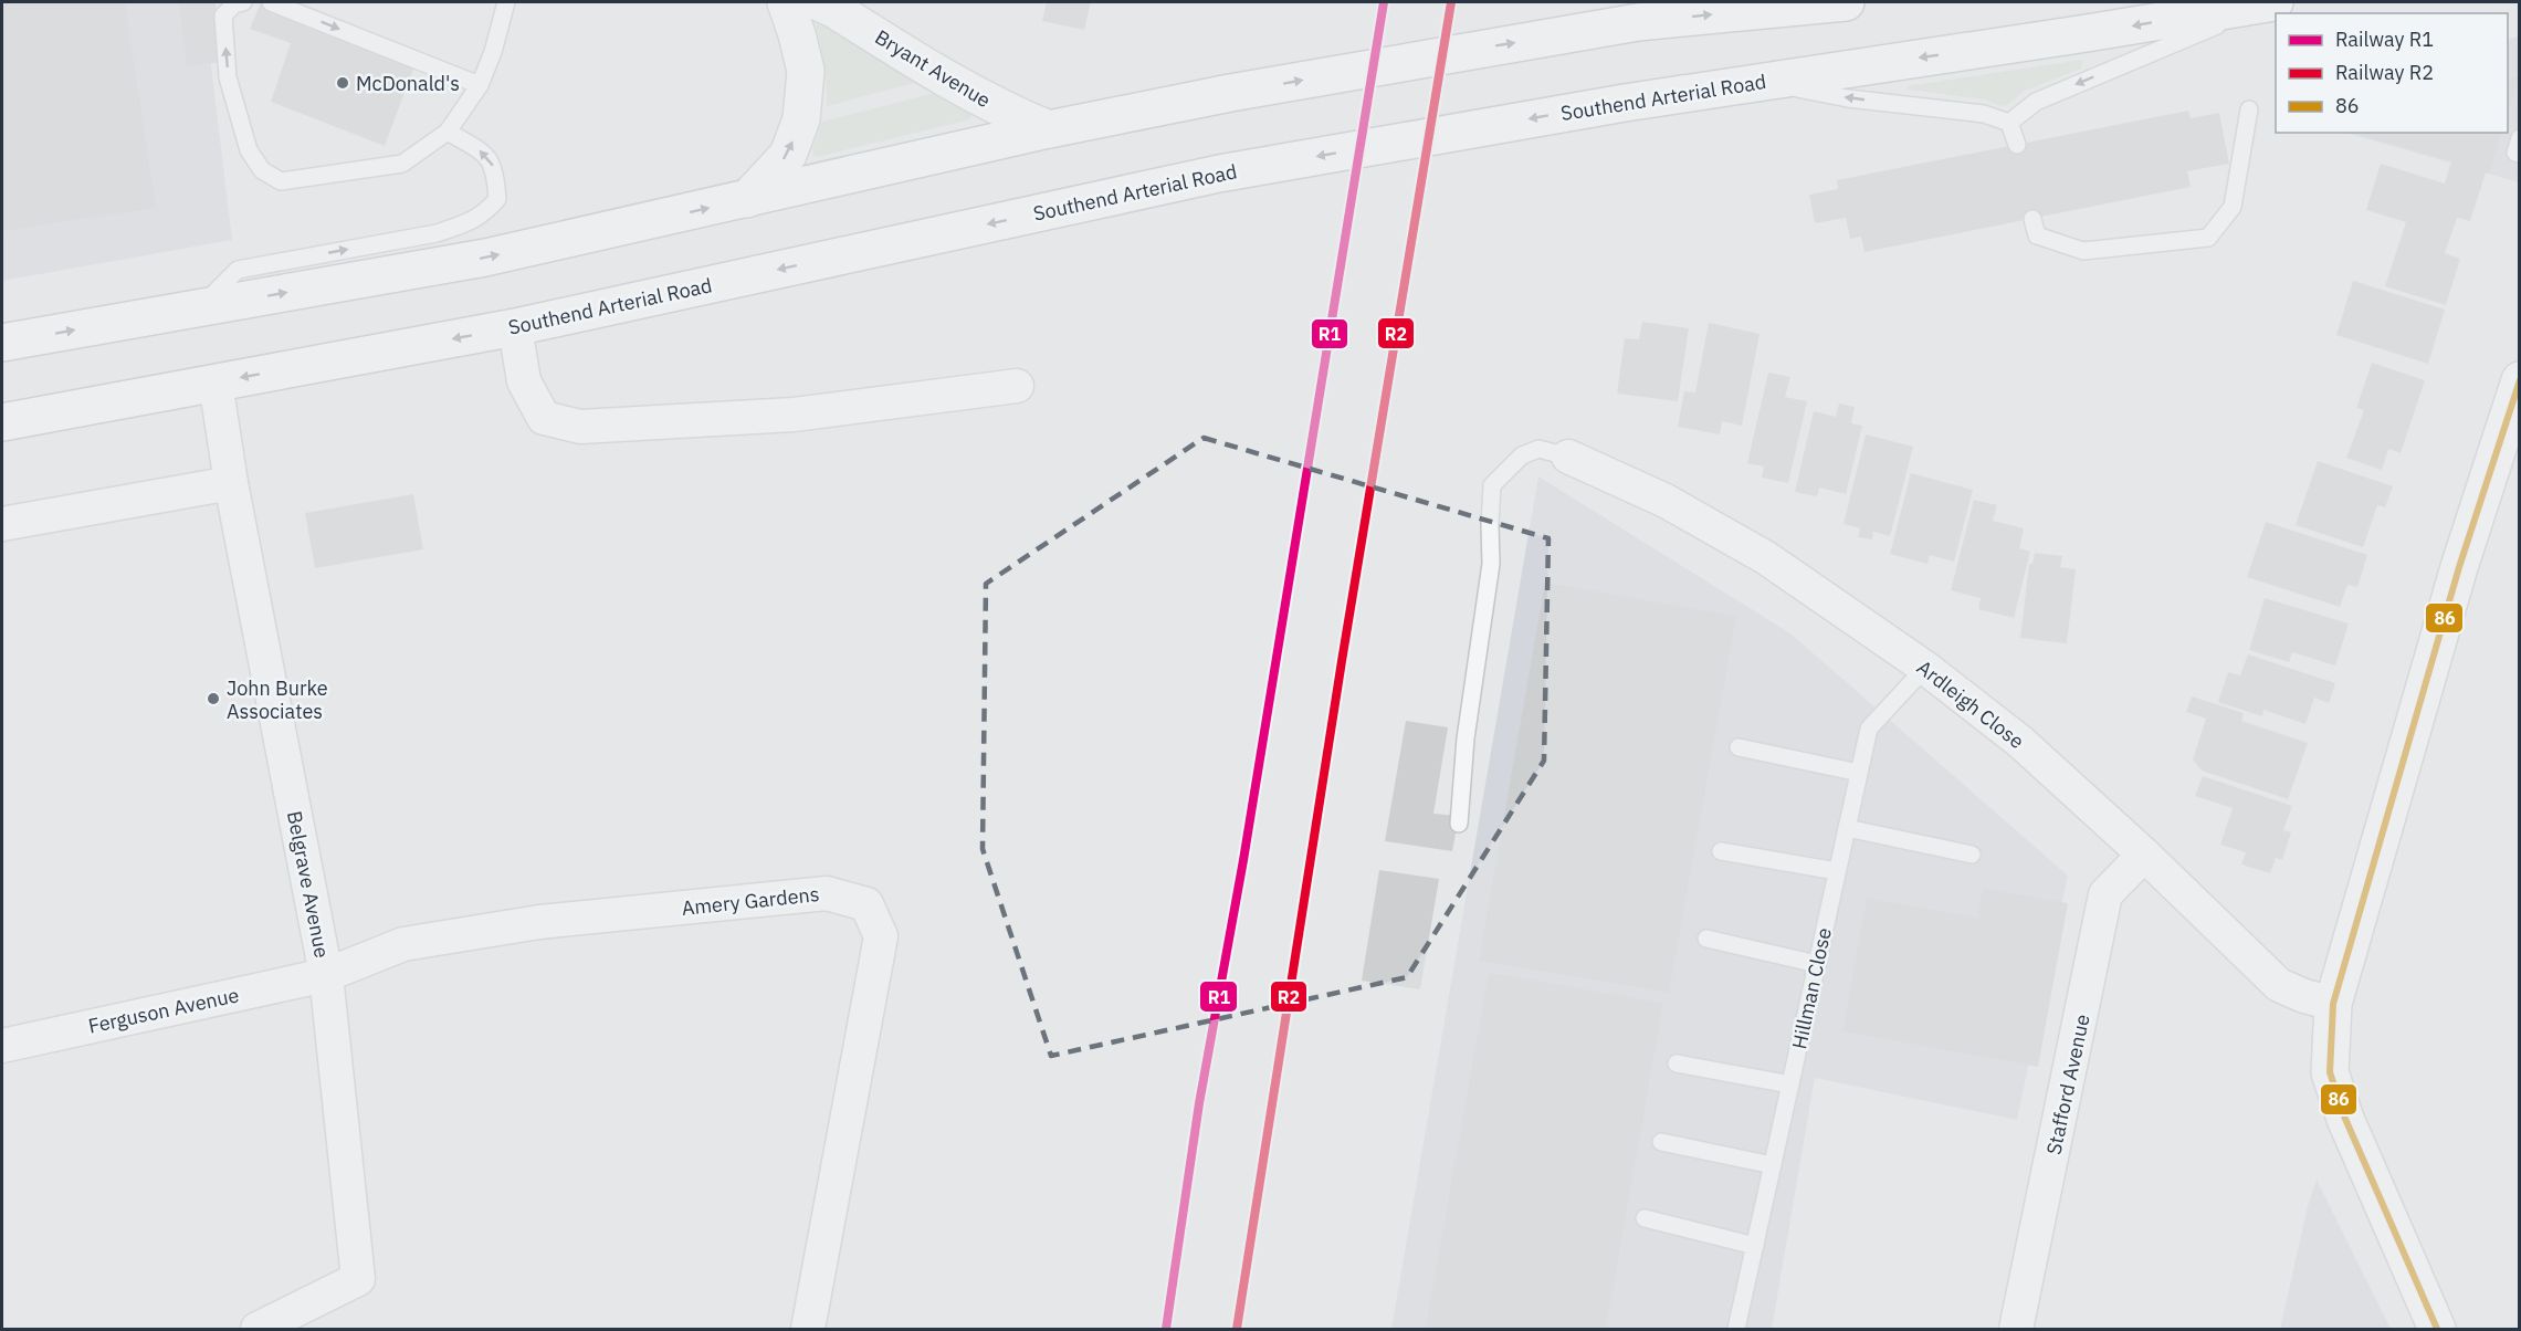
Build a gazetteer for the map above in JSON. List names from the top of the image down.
{
  "streets": {
    "main road": ["Bryant Avenue", "Southend Arterial Road"],
    "street": [
      "Ardleigh Close",
      "Belgrave Avenue",
      "Amery Gardens",
      "Ferguson Avenue",
      "Stafford Avenue"
    ],
    "lane": ["Hillman Close"]
  },
  "crossings": [
    ["Southend Arterial Road", "Belgrave Avenue"],
    ["Ardleigh Close", "Hillman Close"],
    ["Ardleigh Close", "Stafford Avenue"],
    ["Belgrave Avenue", "Amery Gardens"],
    ["Belgrave Avenue", "Ferguson Avenue"],
    ["Amery Gardens", "Ferguson Avenue"]
  ],
  "places": ["McDonald's", "John Burke Associates"],
  "lines": ["rail line R1", "rail line R2", "transit line 86"],
  "legend": ["Railway R1", "Railway R2", "86"]
}
